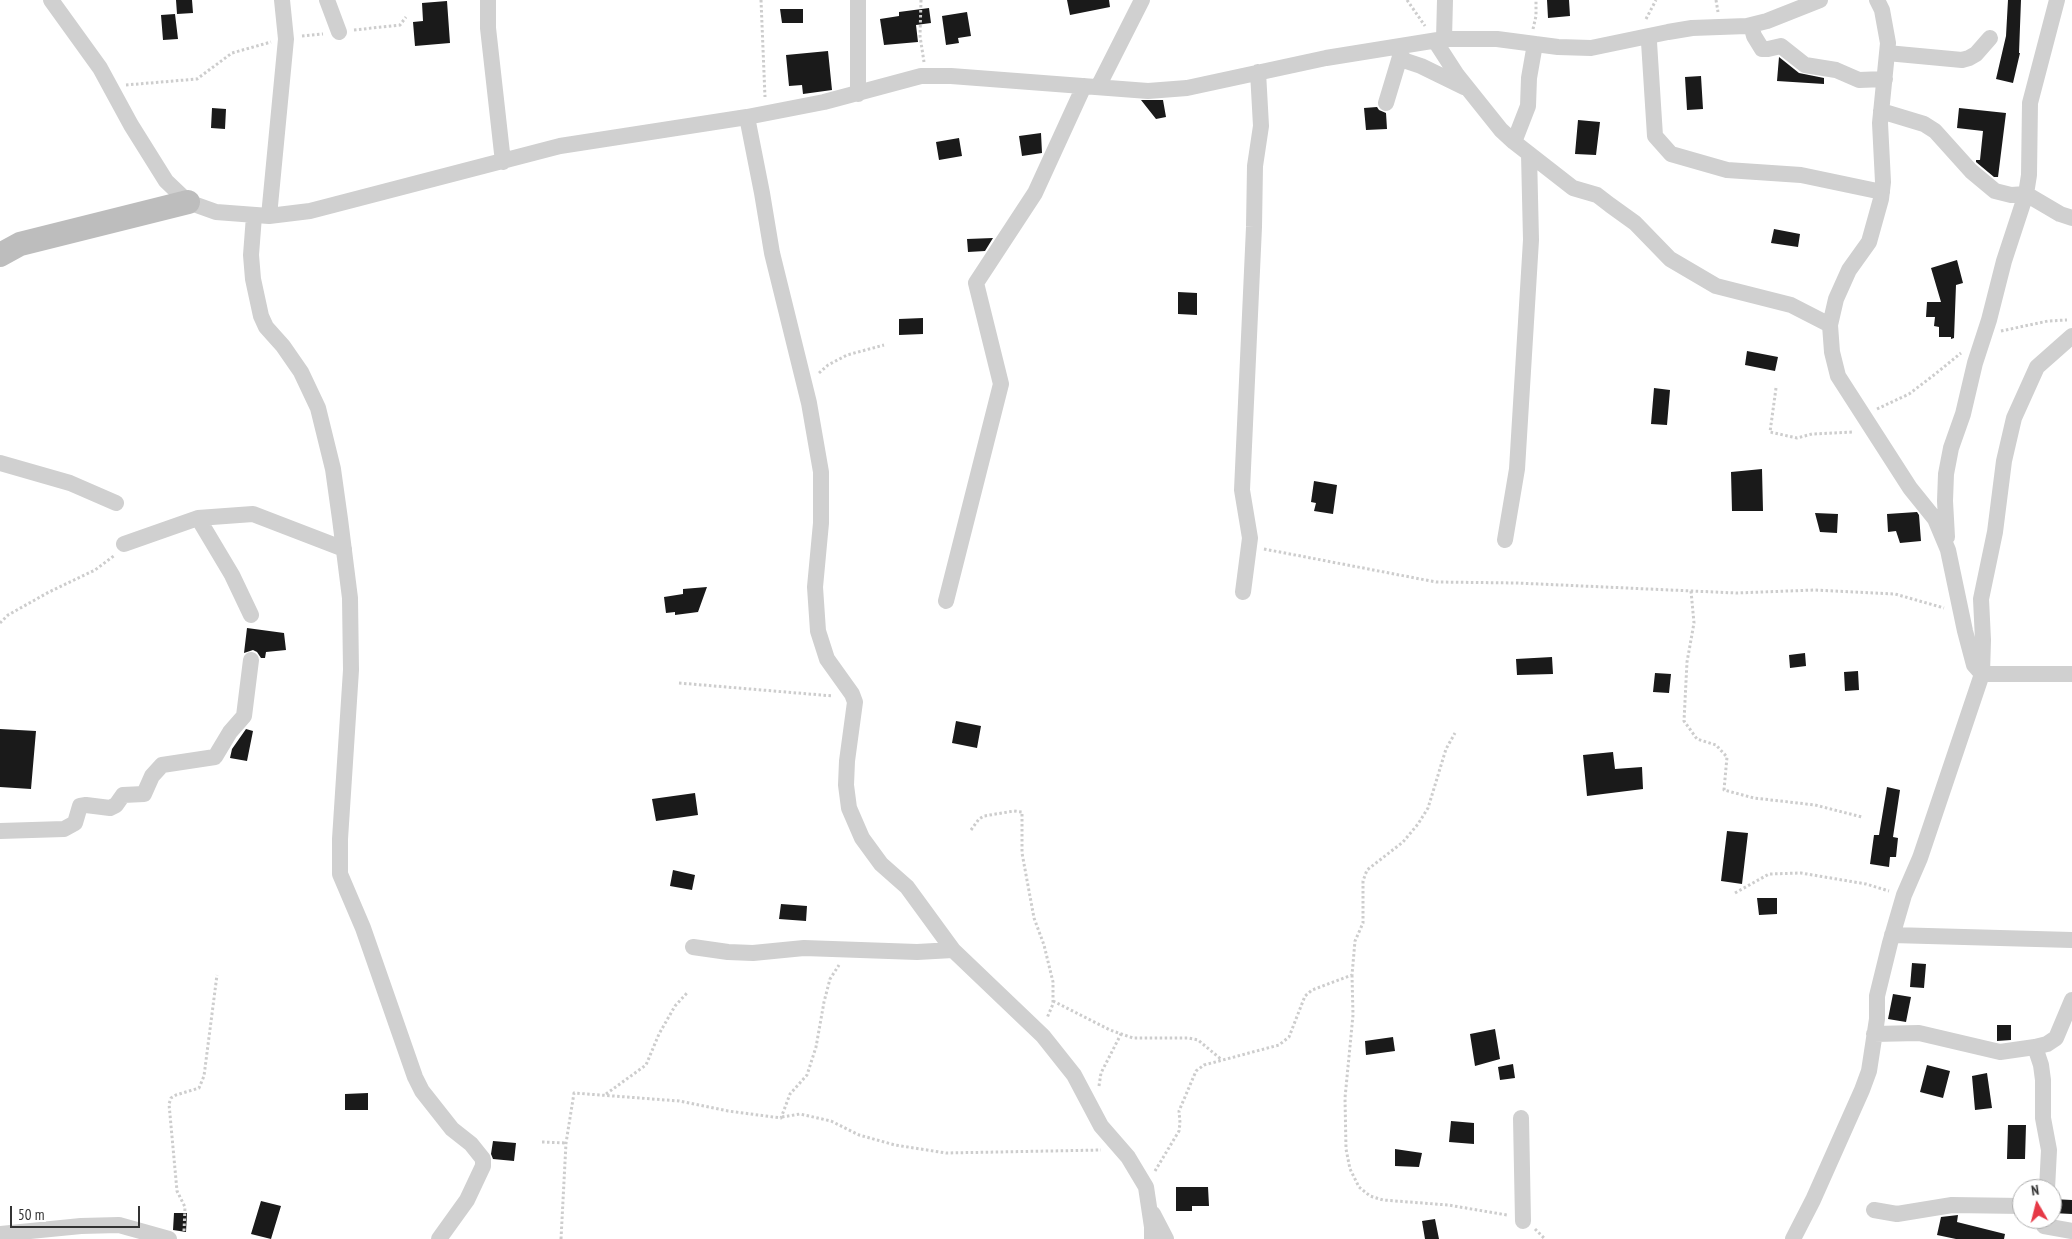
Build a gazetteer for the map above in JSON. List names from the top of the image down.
{
  "scale_bar": "50 m",
  "north": "top"
}
